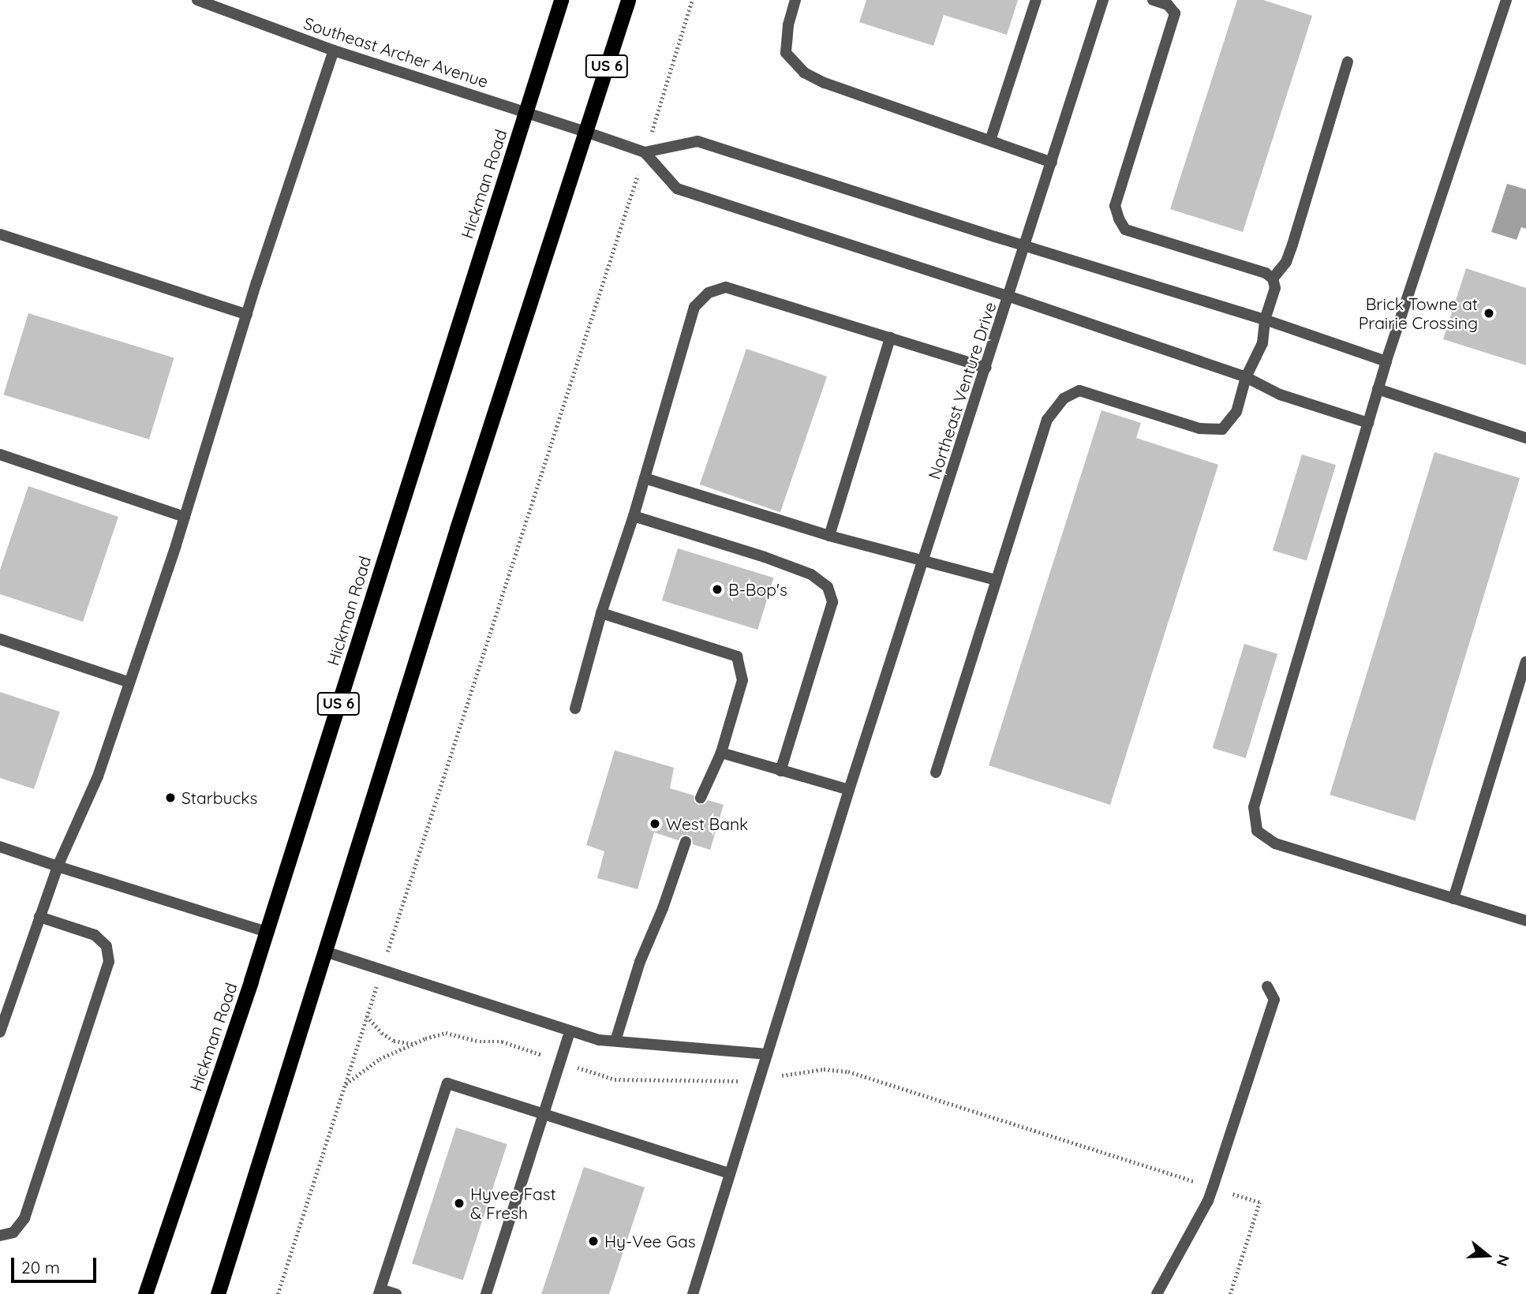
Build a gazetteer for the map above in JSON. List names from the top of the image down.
{
  "streets": {
    "highway": ["US 6", "Hickman Road"],
    "street": ["Southeast Archer Avenue", "Northeast Venture Drive"]
  },
  "crossings": [
    ["Southeast Archer Avenue", "US 6"],
    ["Southeast Archer Avenue", "Hickman Road"]
  ],
  "places": [
    "Brick Towne at Prairie Crossing",
    "B-Bop's",
    "Starbucks",
    "West Bank",
    "Hyvee Fast & Fresh",
    "Hy-Vee Gas"
  ],
  "scale_bar": "20 m",
  "north": "right"
}
